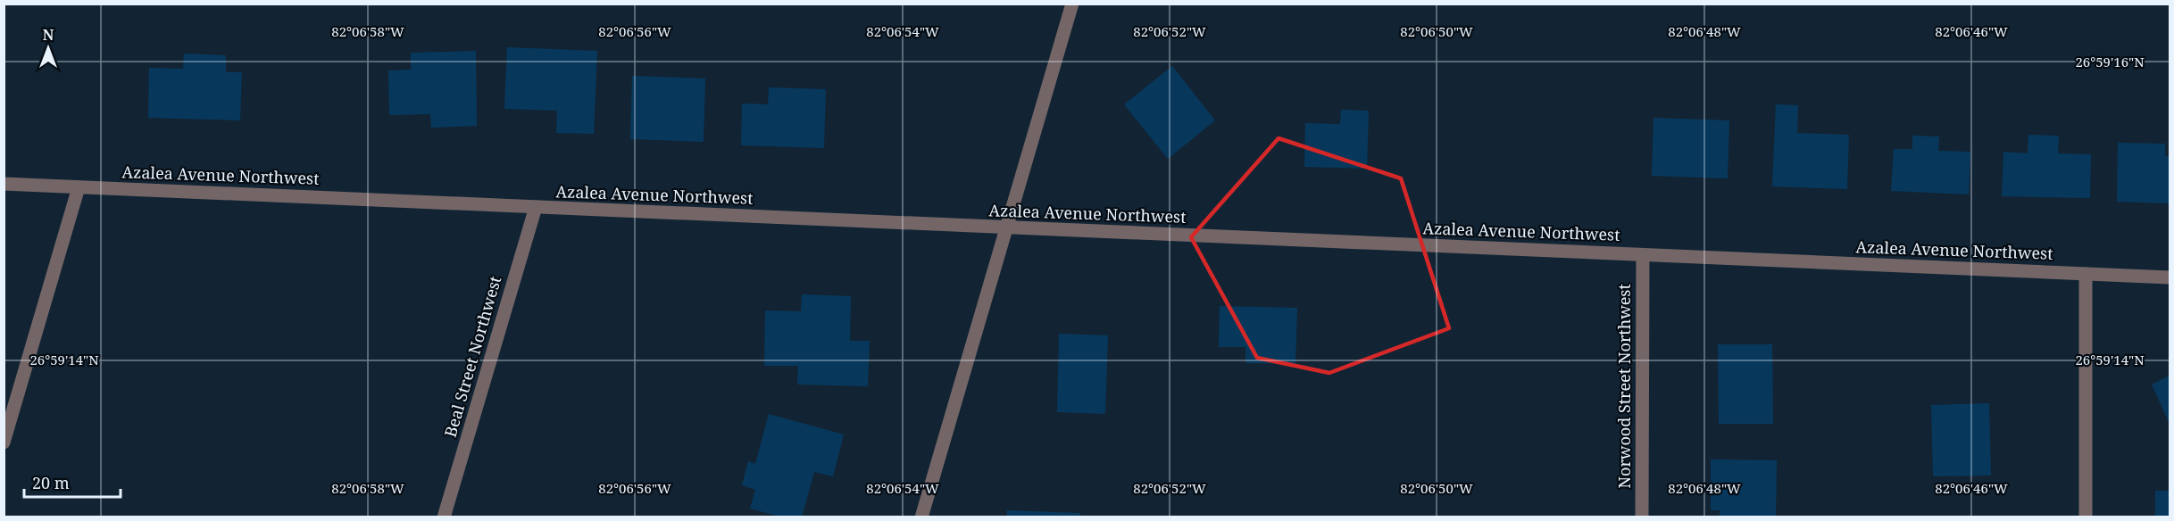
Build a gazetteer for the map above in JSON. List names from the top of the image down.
{
  "streets": {
    "street": ["Azalea Avenue Northwest", "Beal Street Northwest", "Norwood Street Northwest"]
  },
  "crossings": [
    ["Azalea Avenue Northwest", "Beal Street Northwest"],
    ["Azalea Avenue Northwest", "Norwood Street Northwest"]
  ],
  "scale_bar": "20 m",
  "north": "top",
  "coordinates": [
    "82°06'58\"W",
    "82°06'56\"W",
    "82°06'54\"W",
    "82°06'52\"W",
    "82°06'50\"W",
    "82°06'48\"W",
    "82°06'46\"W",
    "26°59'16\"N",
    "26°59'14\"N"
  ]
}
